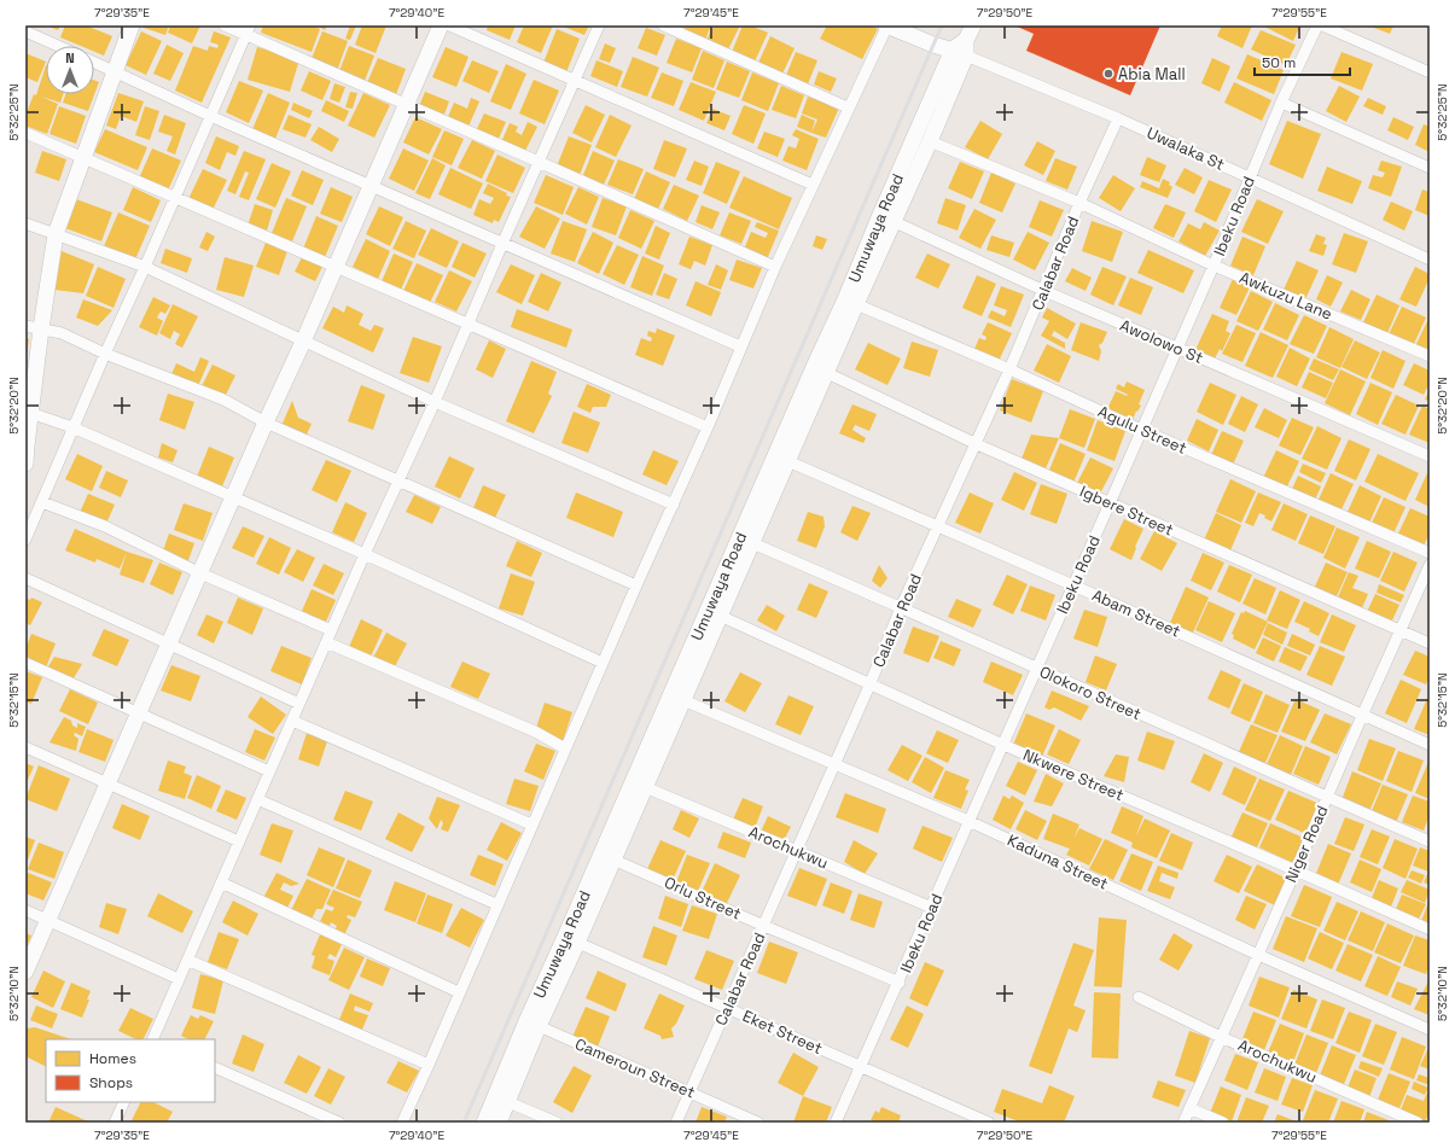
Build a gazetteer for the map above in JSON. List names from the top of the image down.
{
  "streets": {
    "street": [
      "Uwalaka St",
      "Ibeku Road",
      "Umuwaya Road",
      "Calabar Road",
      "Awkuzu Lane",
      "Awolowo St",
      "Agulu Street",
      "Igbere Street",
      "Abam Street",
      "Olokoro Street",
      "Nkwere Street",
      "Niger Road",
      "Arochukwu",
      "Kaduna Street",
      "Orlu Street",
      "Eket Street",
      "Cameroun Street"
    ]
  },
  "crossings": [
    ["Uwalaka St", "Ibeku Road"],
    ["Uwalaka St", "Umuwaya Road"],
    ["Uwalaka St", "Calabar Road"],
    ["Ibeku Road", "Awkuzu Lane"],
    ["Ibeku Road", "Awolowo St"],
    ["Ibeku Road", "Agulu Street"],
    ["Ibeku Road", "Igbere Street"],
    ["Ibeku Road", "Abam Street"],
    ["Ibeku Road", "Olokoro Street"],
    ["Ibeku Road", "Nkwere Street"],
    ["Ibeku Road", "Arochukwu"],
    ["Ibeku Road", "Kaduna Street"],
    ["Ibeku Road", "Orlu Street"],
    ["Ibeku Road", "Eket Street"],
    ["Umuwaya Road", "Awkuzu Lane"],
    ["Umuwaya Road", "Awolowo St"],
    ["Umuwaya Road", "Agulu Street"],
    ["Umuwaya Road", "Igbere Street"],
    ["Umuwaya Road", "Abam Street"],
    ["Umuwaya Road", "Olokoro Street"],
    ["Umuwaya Road", "Nkwere Street"],
    ["Umuwaya Road", "Arochukwu"],
    ["Umuwaya Road", "Kaduna Street"],
    ["Umuwaya Road", "Orlu Street"],
    ["Umuwaya Road", "Eket Street"],
    ["Umuwaya Road", "Cameroun Street"],
    ["Calabar Road", "Awkuzu Lane"],
    ["Calabar Road", "Awolowo St"],
    ["Calabar Road", "Agulu Street"],
    ["Calabar Road", "Igbere Street"],
    ["Calabar Road", "Abam Street"],
    ["Calabar Road", "Olokoro Street"],
    ["Calabar Road", "Nkwere Street"],
    ["Calabar Road", "Arochukwu"],
    ["Calabar Road", "Kaduna Street"],
    ["Calabar Road", "Orlu Street"],
    ["Calabar Road", "Eket Street"],
    ["Calabar Road", "Cameroun Street"],
    ["Igbere Street", "Niger Road"],
    ["Abam Street", "Niger Road"],
    ["Olokoro Street", "Niger Road"],
    ["Nkwere Street", "Niger Road"],
    ["Niger Road", "Arochukwu"],
    ["Niger Road", "Kaduna Street"]
  ],
  "places": ["Abia Mall"],
  "legend": ["Homes", "Shops"],
  "scale_bar": "50 m",
  "north": "top",
  "coordinates": [
    "7°29'35\"E",
    "7°29'40\"E",
    "7°29'45\"E",
    "7°29'50\"E",
    "7°29'55\"E",
    "5°32'25\"N",
    "5°32'20\"N",
    "5°32'15\"N",
    "5°32'10\"N"
  ]
}
